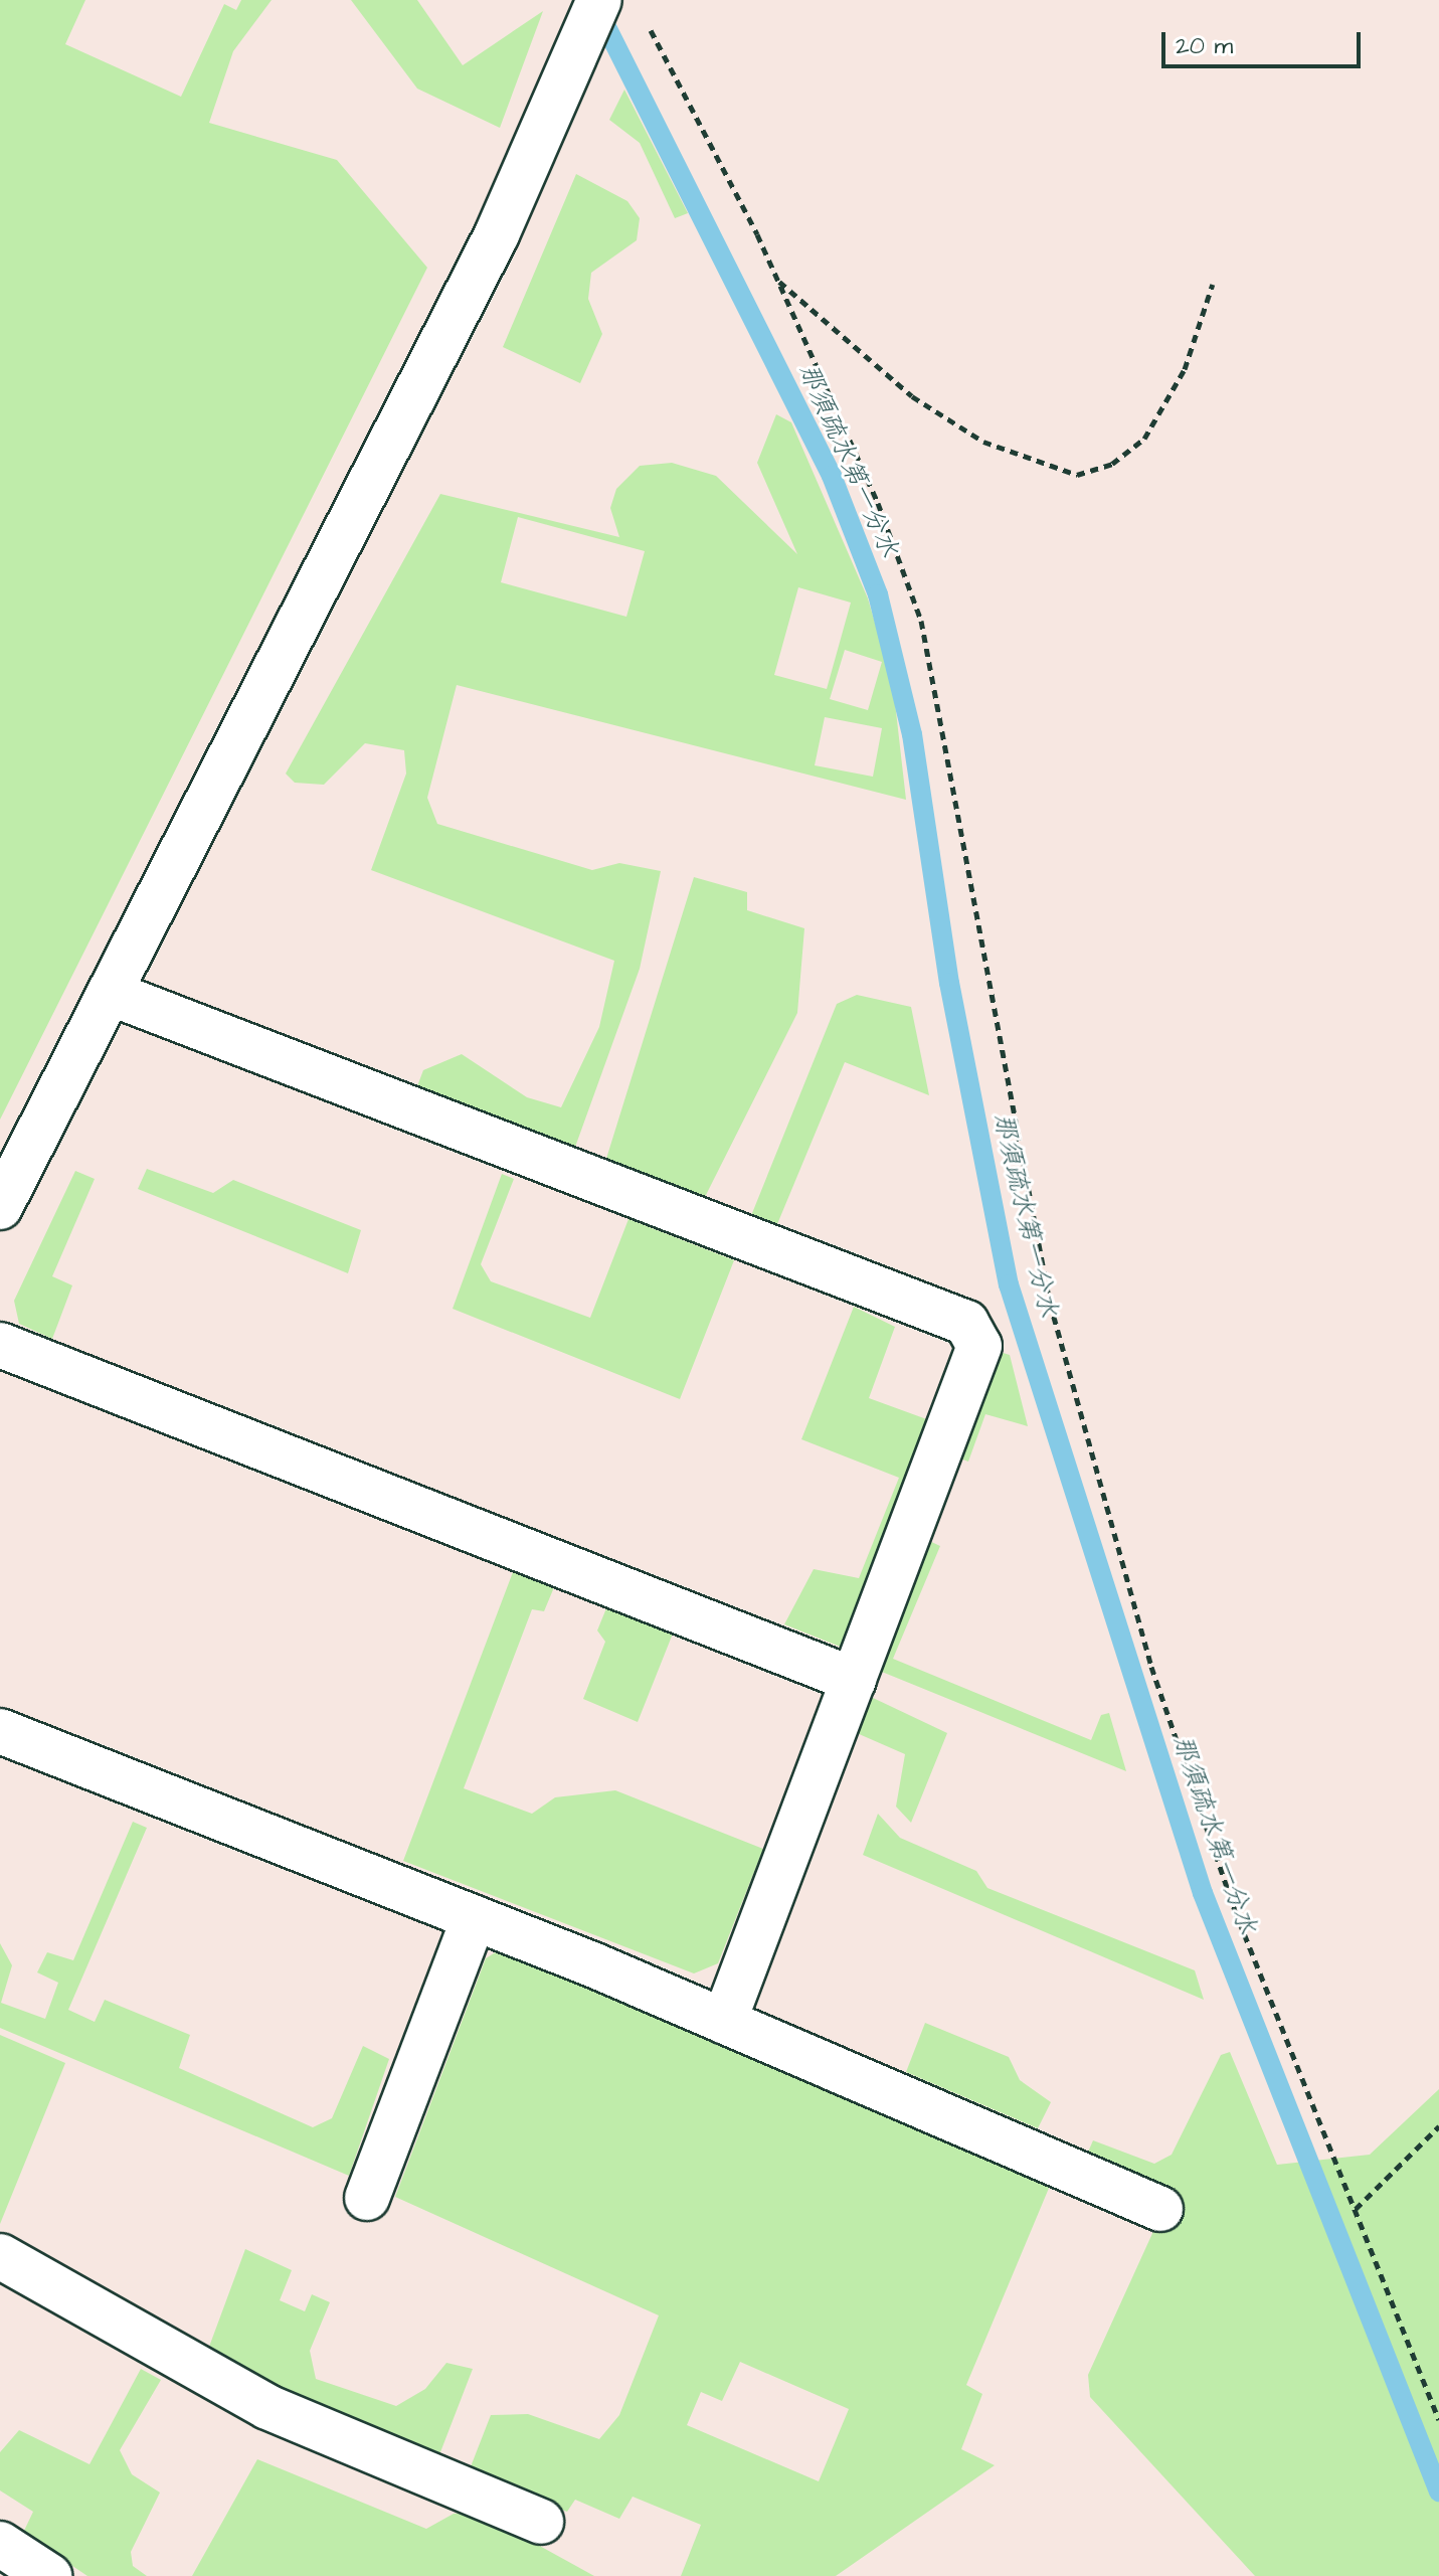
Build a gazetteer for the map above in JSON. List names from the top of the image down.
{
  "water": ["那須疏水第一分水"],
  "scale_bar": "20 m"
}
